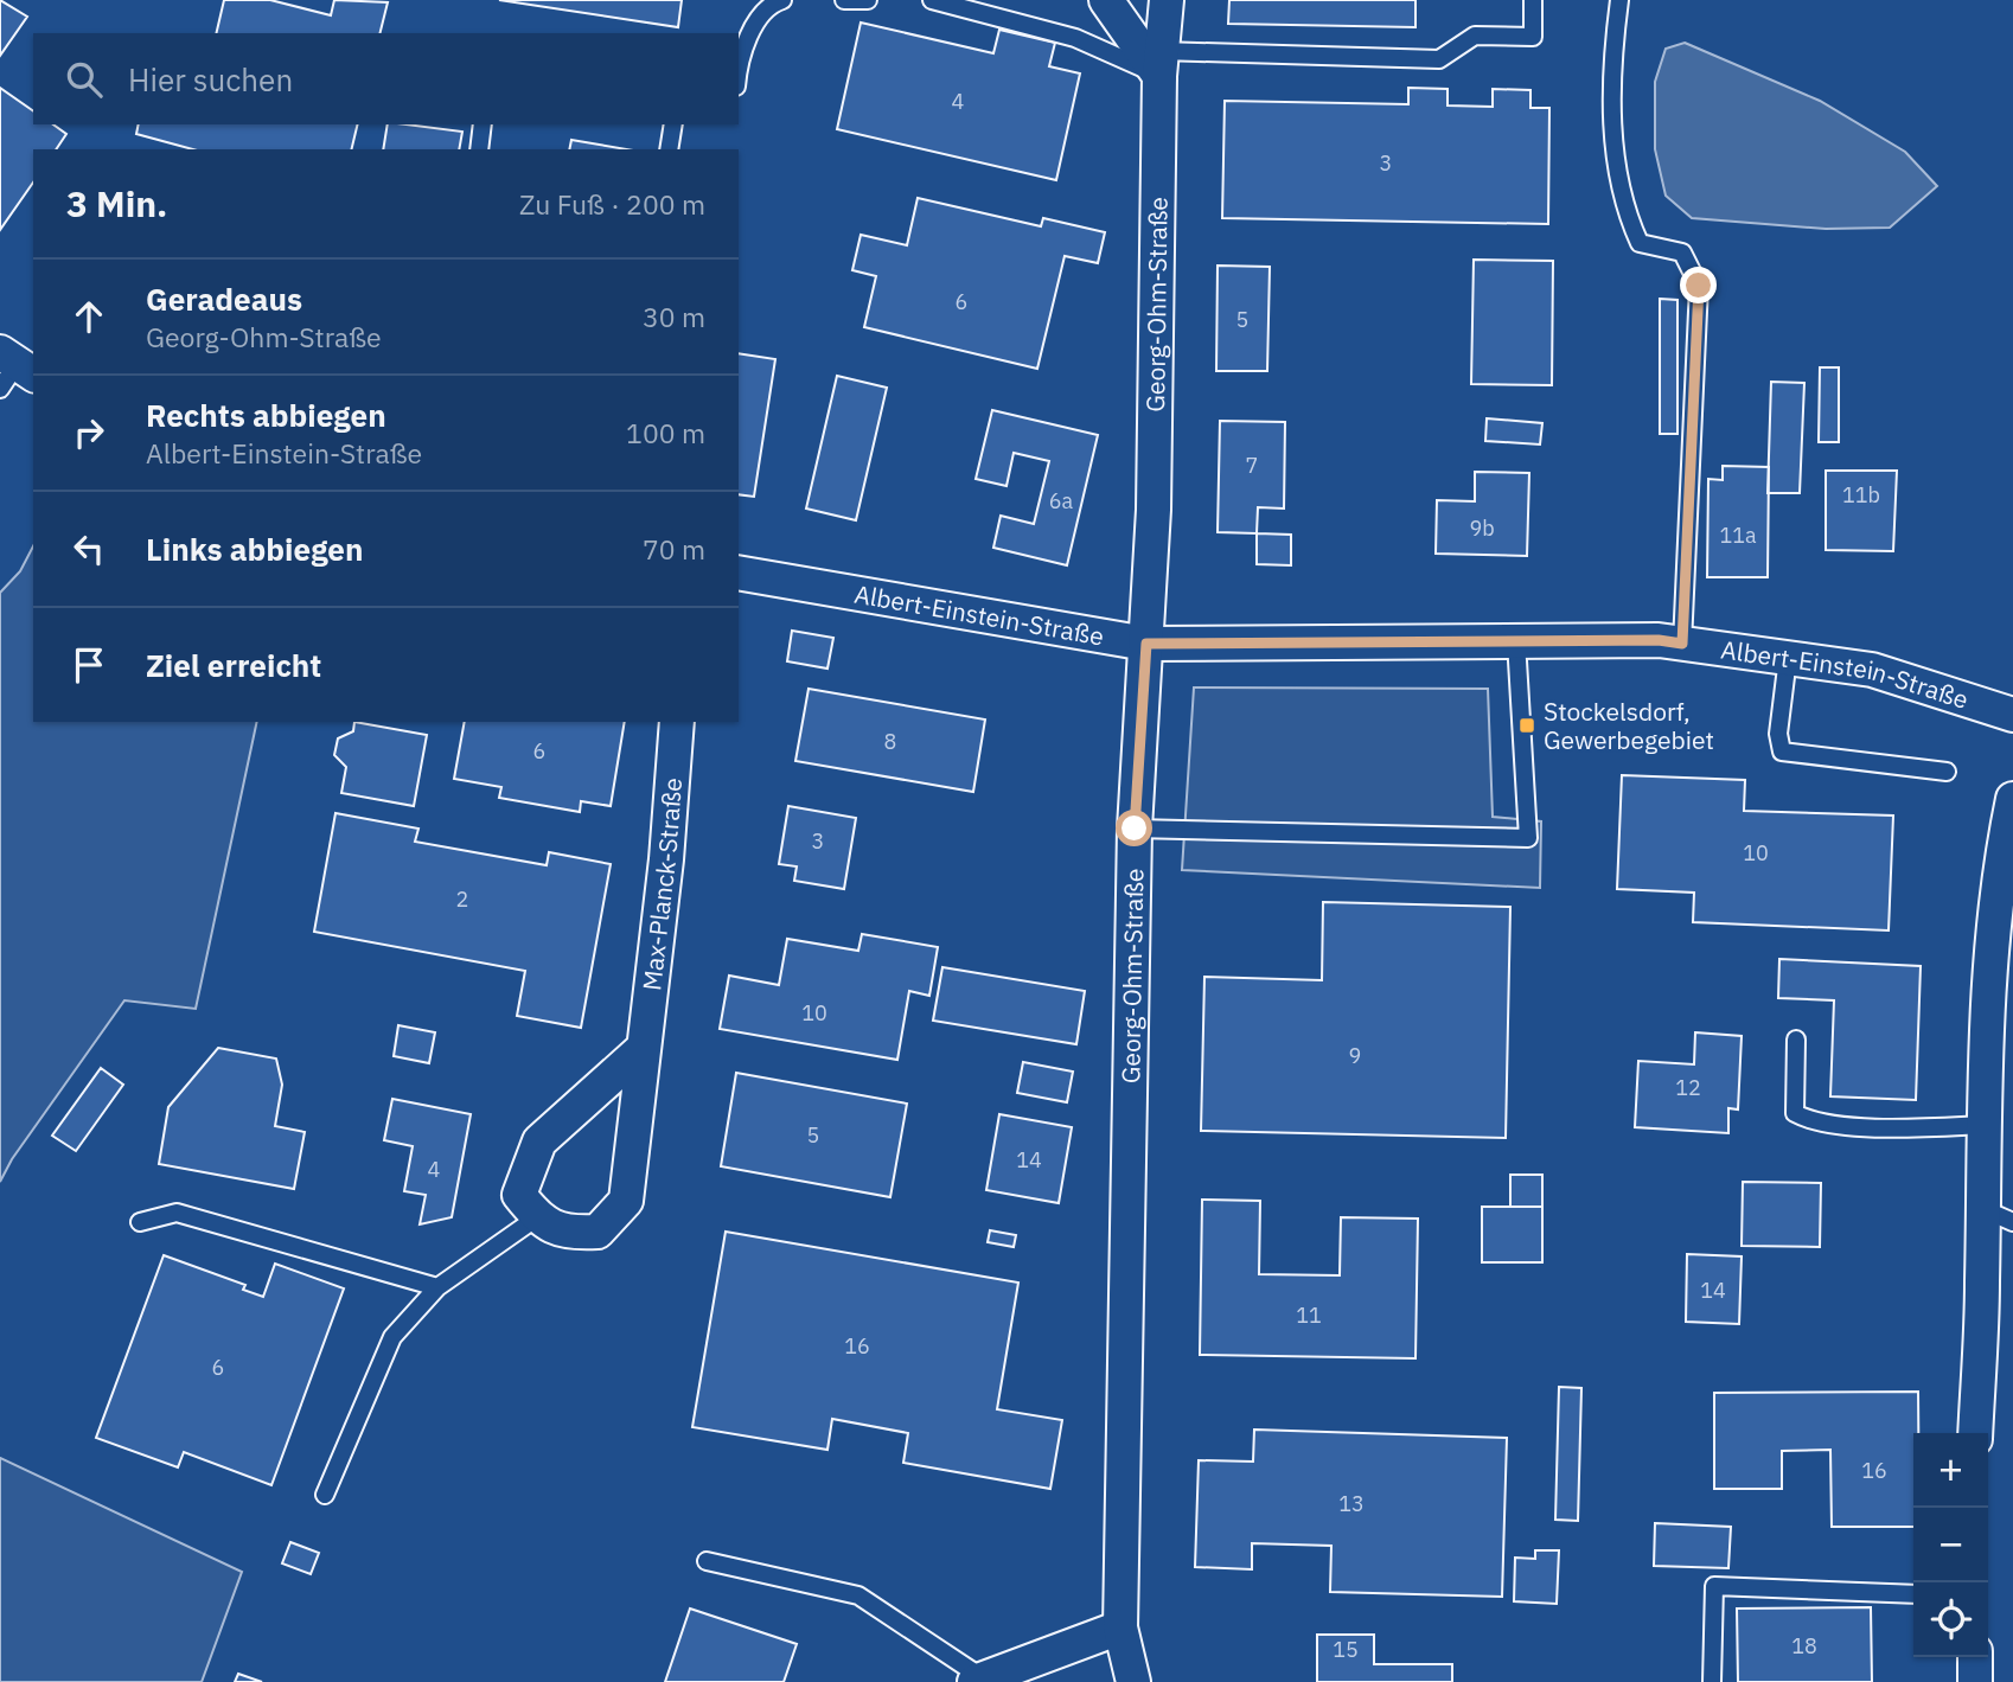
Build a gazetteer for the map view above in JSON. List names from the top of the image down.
{
  "streets": {
    "street": ["Georg-Ohm-Straße", "Albert-Einstein-Straße", "Max-Planck-Straße"]
  },
  "crossings": [
    ["Georg-Ohm-Straße", "Albert-Einstein-Straße"]
  ],
  "places": {
    "transit": ["Stockelsdorf, Gewerbegebiet"]
  },
  "house_numbers": [
    "4",
    "3",
    "6",
    "5",
    "7",
    "11b",
    "6a",
    "9b",
    "11a",
    "8",
    "6",
    "3",
    "10",
    "2",
    "10",
    "9",
    "12",
    "5",
    "14",
    "4",
    "14",
    "11",
    "16",
    "6",
    "16",
    "13",
    "18",
    "15"
  ],
  "page": {
    "search": "Hier suchen",
    "heading": ["3 Min.", "Zu Fuß · 200 m"],
    "list": [
      ["Geradeaus", "Georg-Ohm-Straße", "30 m"],
      ["Rechts abbiegen", "Albert-Einstein-Straße", "100 m"],
      ["Links abbiegen", "70 m"],
      "Ziel erreicht"
    ],
    "map_buttons": ["+", "−"]
  }
}
